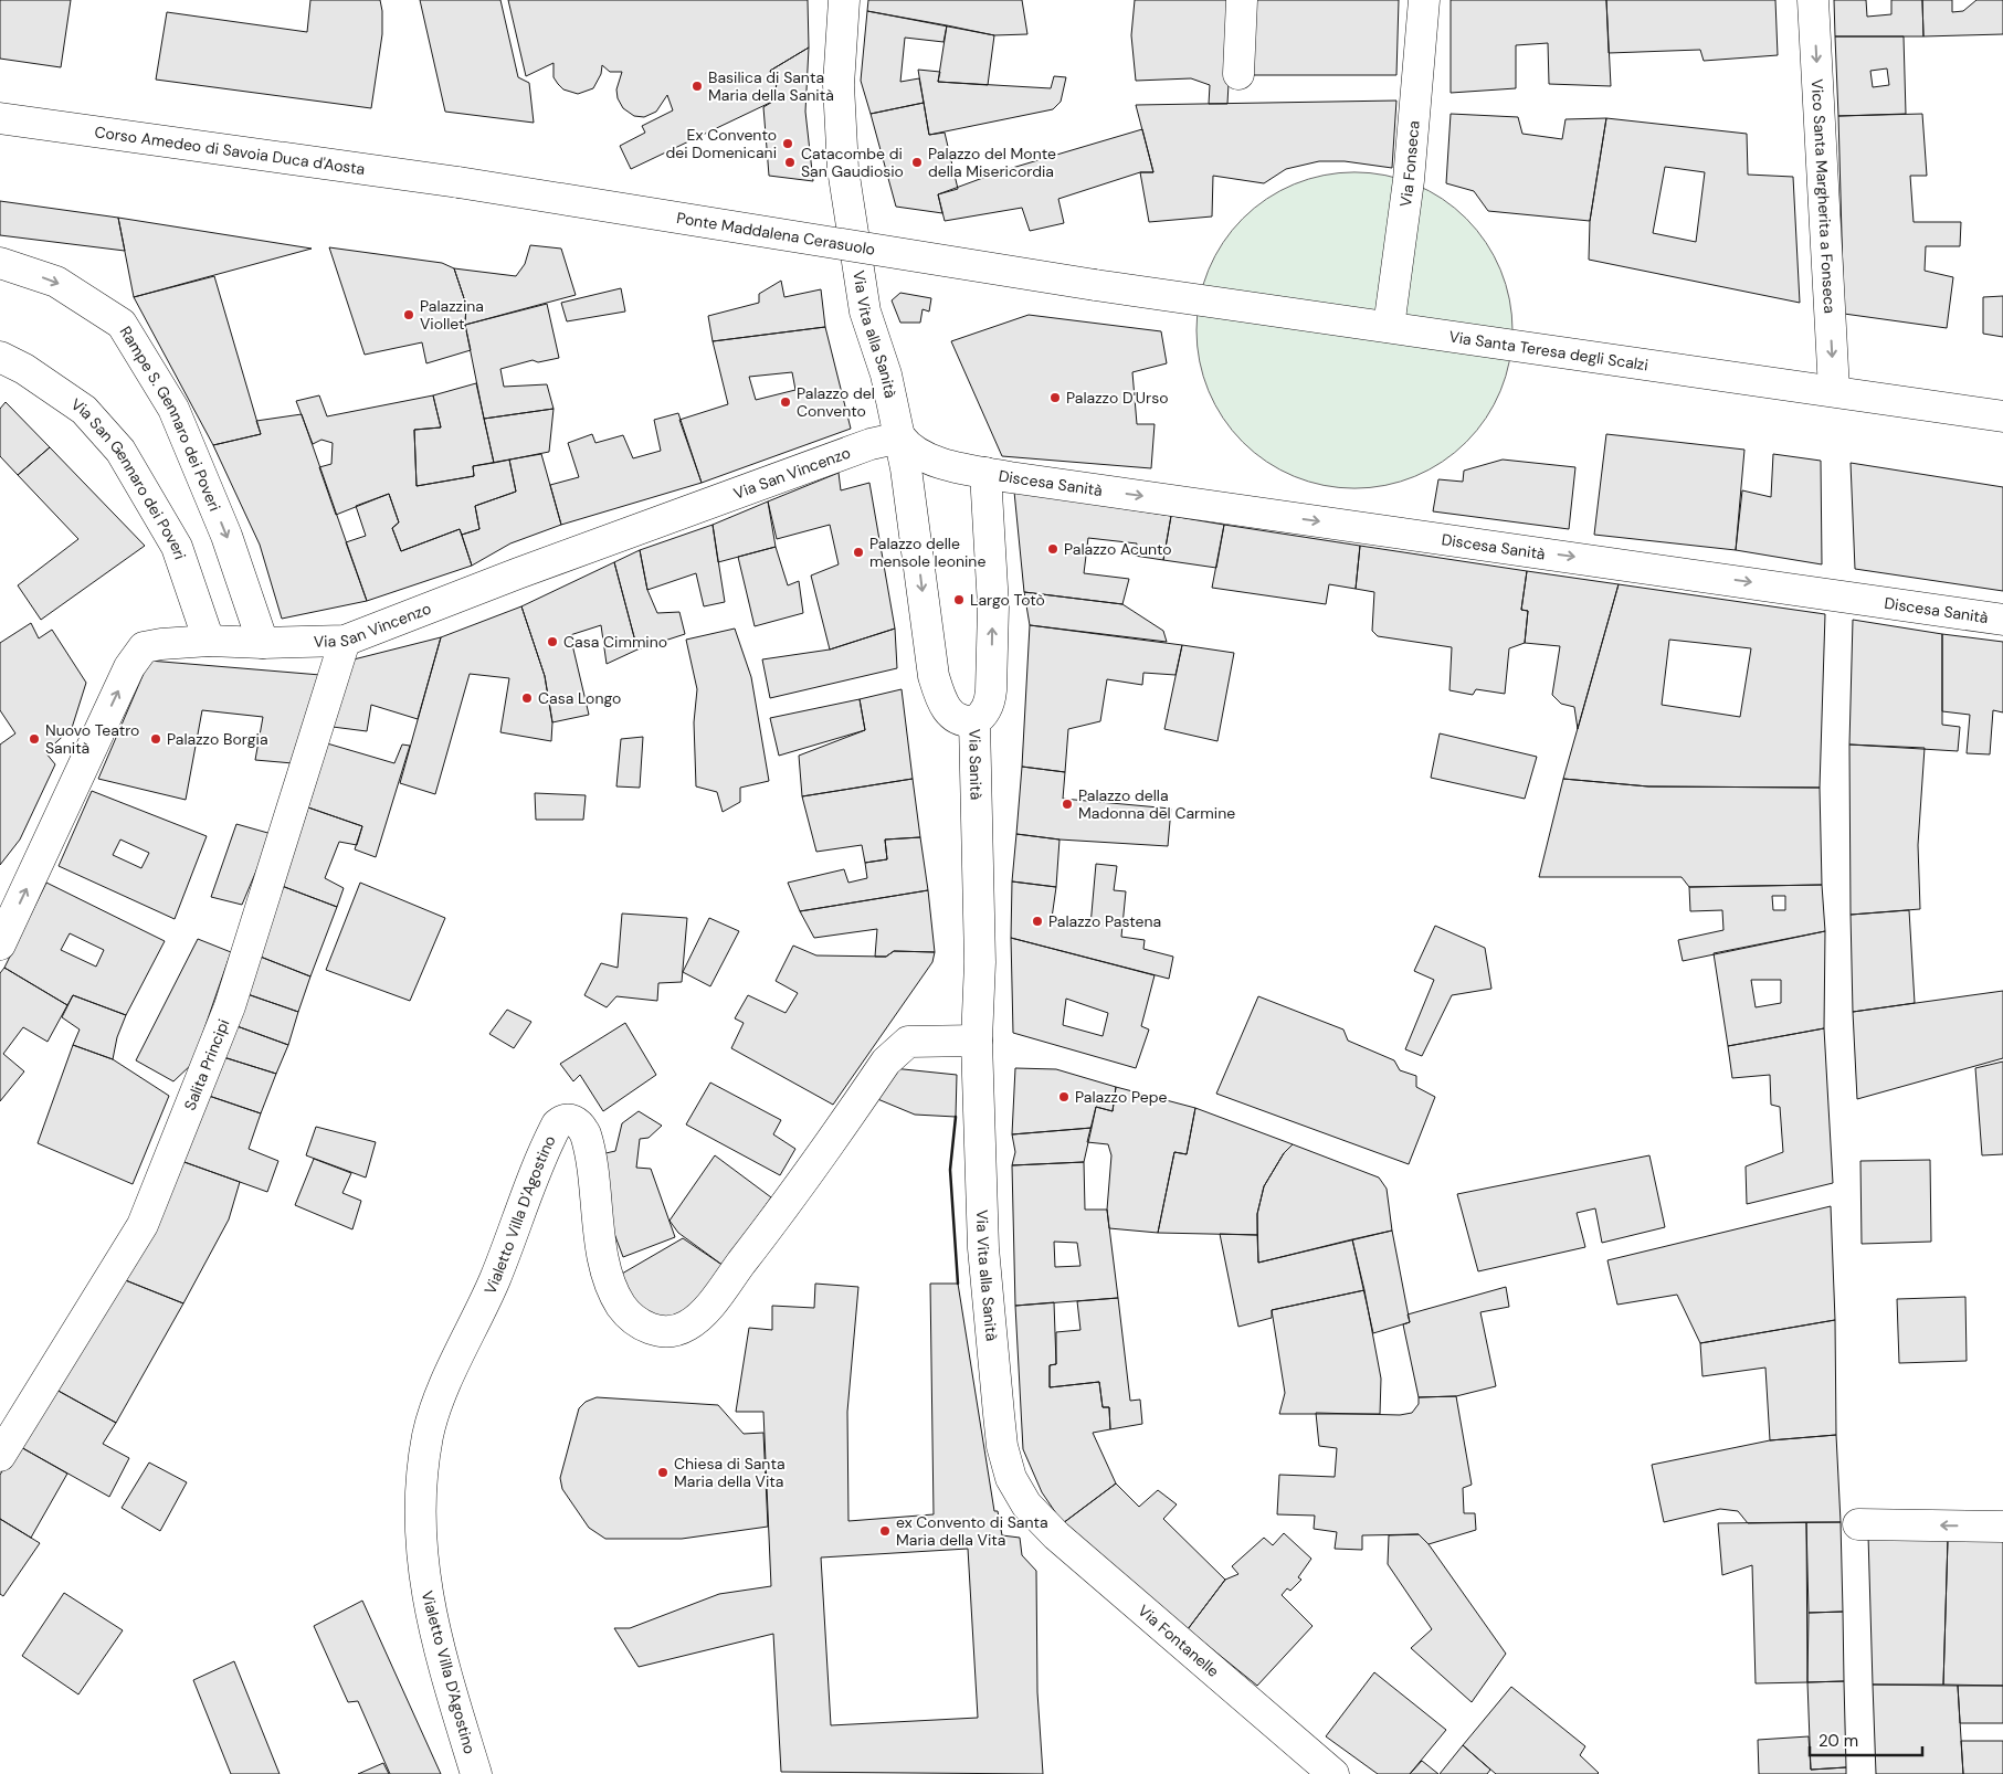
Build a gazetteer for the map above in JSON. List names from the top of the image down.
{
  "streets": {
    "street": [
      "Corso Amedeo di Savoia Duca d'Aosta",
      "Via Fonseca",
      "Vico Santa Margherita a Fonseca",
      "Ponte Maddalena Cerasuolo",
      "Via Vita alla Sanità",
      "Via Santa Teresa degli Scalzi",
      "Rampe S. Gennaro dei Poveri",
      "Via San Vincenzo",
      "Via San Gennaro dei Poveri",
      "Discesa Sanità",
      "Via Sanità",
      "Salita Principi",
      "Vialetto Villa D'Agostino",
      "Via Fontanelle"
    ]
  },
  "crossings": [
    ["Corso Amedeo di Savoia Duca d'Aosta", "Ponte Maddalena Cerasuolo"],
    ["Via Fonseca", "Via Santa Teresa degli Scalzi"],
    ["Vico Santa Margherita a Fonseca", "Via Santa Teresa degli Scalzi"],
    ["Ponte Maddalena Cerasuolo", "Via Santa Teresa degli Scalzi"],
    ["Via Vita alla Sanità", "Via San Vincenzo"],
    ["Via Vita alla Sanità", "Via Sanità"],
    ["Via Vita alla Sanità", "Vialetto Villa D'Agostino"],
    ["Via Vita alla Sanità", "Via Fontanelle"],
    ["Rampe S. Gennaro dei Poveri", "Via San Vincenzo"],
    ["Via San Vincenzo", "Via San Gennaro dei Poveri"],
    ["Via San Vincenzo", "Salita Principi"]
  ],
  "one_way": [
    "Vico Santa Margherita a Fonseca",
    "Rampe S. Gennaro dei Poveri",
    "Discesa Sanità",
    "Via Sanità"
  ],
  "places": [
    "Basilica di Santa Maria della Sanità",
    "Ex Convento dei Domenicani",
    "Catacombe di San Gaudiosio",
    "Palazzo del Monte della Misericordia",
    "Palazzina Viollet",
    "Palazzo D'Urso",
    "Palazzo del Convento",
    "Palazzo Acunto",
    "Palazzo delle mensole leonine",
    "Largo Totò",
    "Casa Cimmino",
    "Casa Longo",
    "Nuovo Teatro Sanità",
    "Palazzo Borgia",
    "Palazzo della Madonna del Carmine",
    "Palazzo Pastena",
    "Palazzo Pepe",
    "Chiesa di Santa Maria della Vita",
    "ex Convento di Santa Maria della Vita"
  ],
  "scale_bar": "20 m"
}
